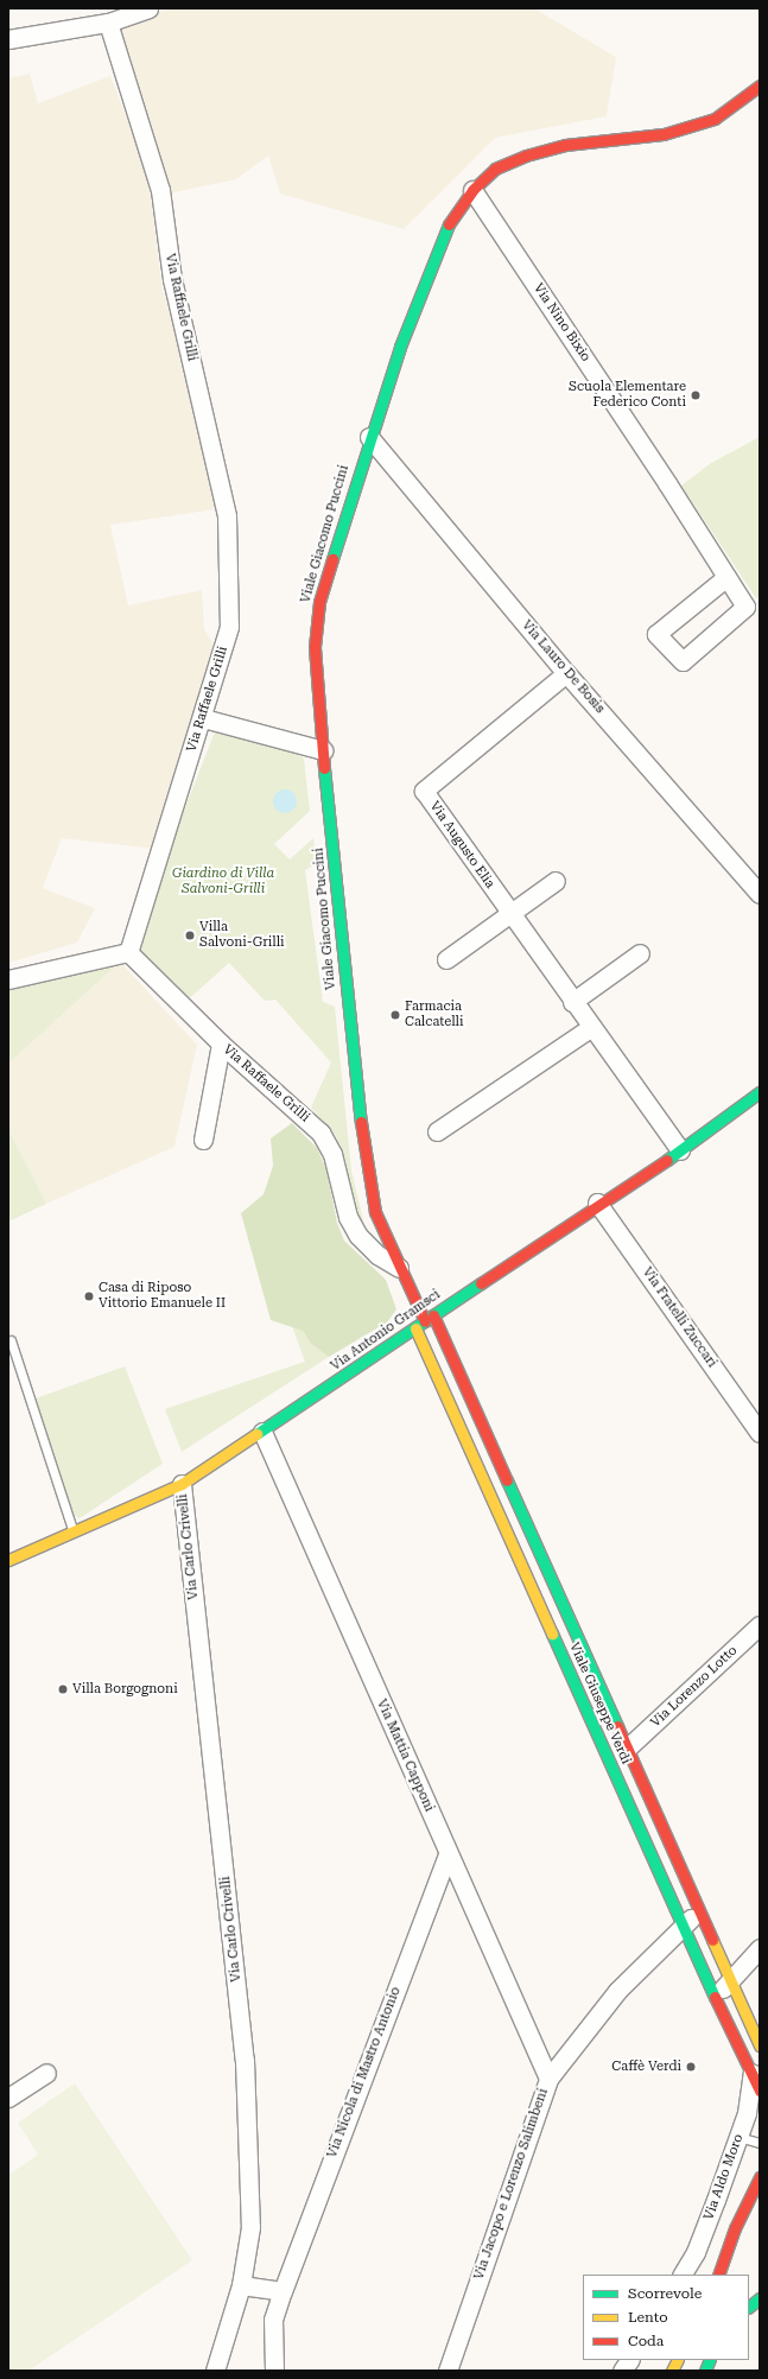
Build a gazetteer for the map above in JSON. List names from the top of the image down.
{
  "streets": {
    "street": [
      "Via Raffaele Grilli",
      "Via Nino Bixio",
      "Viale Giacomo Puccini",
      "Via Lauro De Bosis",
      "Via Augusto Elia",
      "Via Fratelli Zuccari",
      "Via Antonio Gramsci",
      "Via Carlo Crivelli",
      "Via Lorenzo Lotto",
      "Viale Giuseppe Verdi",
      "Via Mattia Capponi",
      "Via Nicola di Mastro Antonio",
      "Via Aldo Moro",
      "Via Jacopo e Lorenzo Salimbeni"
    ]
  },
  "crossings": [
    ["Via Raffaele Grilli", "Viale Giacomo Puccini"],
    ["Via Nino Bixio", "Viale Giacomo Puccini"],
    ["Viale Giacomo Puccini", "Via Lauro De Bosis"],
    ["Viale Giacomo Puccini", "Via Antonio Gramsci"],
    ["Viale Giacomo Puccini", "Viale Giuseppe Verdi"],
    ["Via Lauro De Bosis", "Via Augusto Elia"],
    ["Via Augusto Elia", "Via Antonio Gramsci"],
    ["Via Fratelli Zuccari", "Via Antonio Gramsci"],
    ["Via Antonio Gramsci", "Via Carlo Crivelli"],
    ["Via Antonio Gramsci", "Viale Giuseppe Verdi"],
    ["Via Antonio Gramsci", "Via Mattia Capponi"],
    ["Via Lorenzo Lotto", "Viale Giuseppe Verdi"],
    ["Viale Giuseppe Verdi", "Via Aldo Moro"],
    ["Viale Giuseppe Verdi", "Via Jacopo e Lorenzo Salimbeni"],
    ["Via Mattia Capponi", "Via Nicola di Mastro Antonio"],
    ["Via Mattia Capponi", "Via Jacopo e Lorenzo Salimbeni"]
  ],
  "parks": ["Giardino di Villa Salvoni-Grilli"],
  "places": [
    "Scuola Elementare Federico Conti",
    "Villa Salvoni-Grilli",
    "Farmacia Calcatelli",
    "Casa di Riposo Vittorio Emanuele II",
    "Villa Borgognoni",
    "Caffè Verdi"
  ],
  "legend": ["Scorrevole", "Lento", "Coda"]
}
